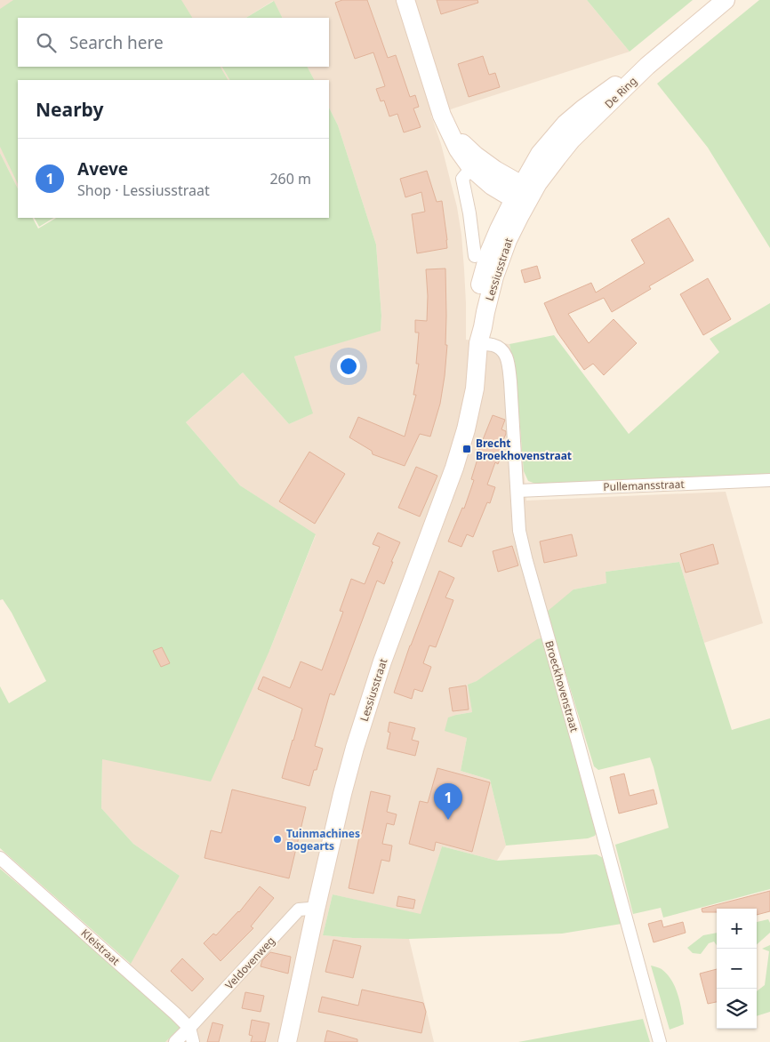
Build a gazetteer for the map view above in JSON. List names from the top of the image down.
{
  "streets": {
    "main road": ["De Ring", "Lessiusstraat"],
    "street": [
      "Pullemansstraat",
      "Broeckhovenstraat",
      "Kleistraat",
      "Veldovenweg"
    ]
  },
  "crossings": [
    ["De Ring", "Lessiusstraat"],
    ["Lessiusstraat", "Broeckhovenstraat"],
    ["Lessiusstraat", "Veldovenweg"],
    ["Pullemansstraat", "Broeckhovenstraat"],
    ["Kleistraat", "Veldovenweg"]
  ],
  "places": {
    "transit": ["Brecht Broekhovenstraat"],
    "other": ["Tuinmachines Bogearts"]
  },
  "page": {
    "search": "Search here",
    "heading": "Nearby",
    "list": [
      {
        "mark": "1",
        "name": "Aveve",
        "note": "Shop · Lessiusstraat",
        "value": "260 m"
      }
    ],
    "pins": "1",
    "map_buttons": ["+", "−"]
  }
}
